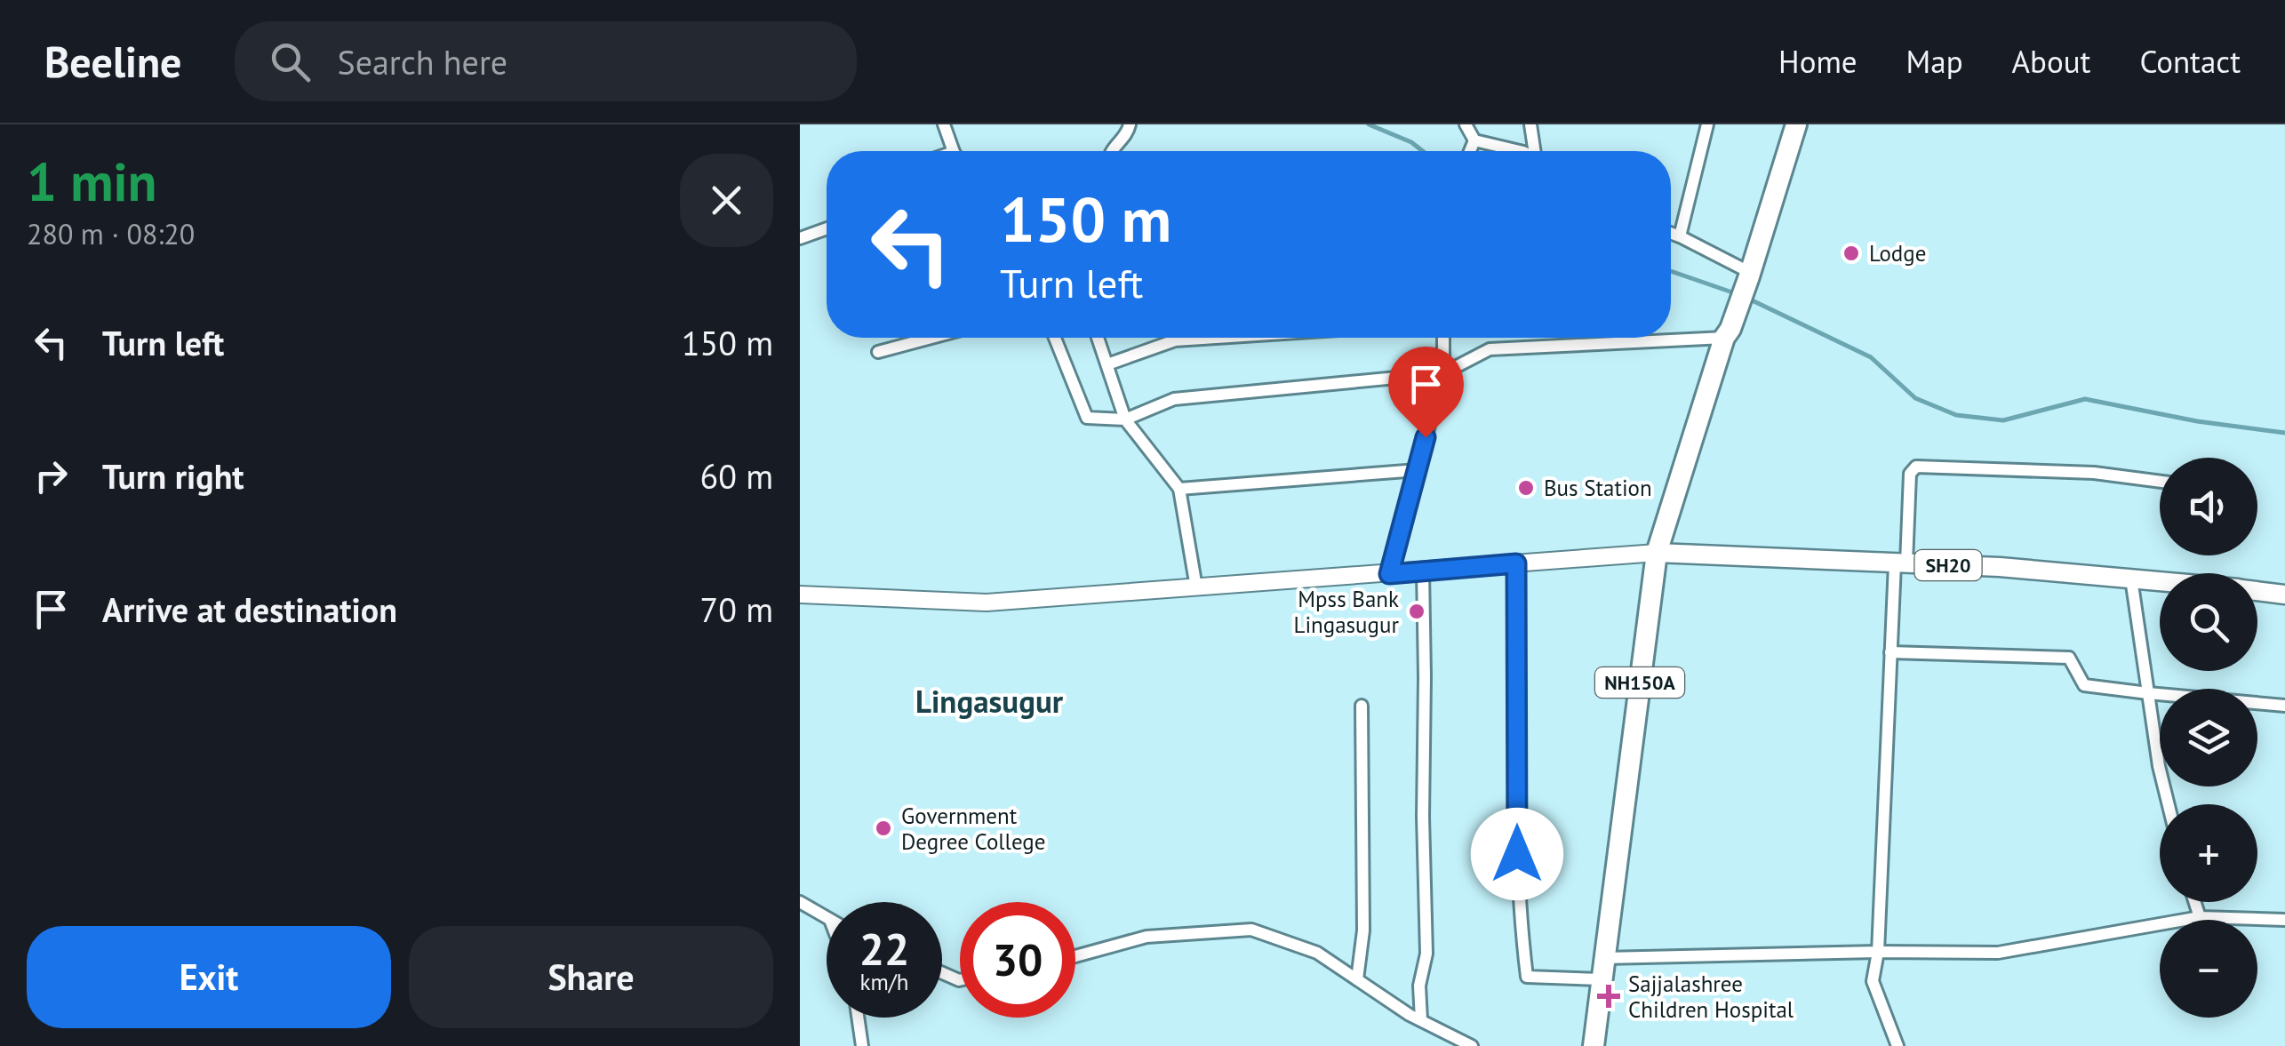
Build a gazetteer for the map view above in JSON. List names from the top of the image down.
{
  "streets": {
    "highway": ["NH150A"],
    "main road": ["SH20"]
  },
  "crossings": [
    ["SH20", "NH150A"]
  ],
  "districts": ["Lingasugur"],
  "places": {
    "other": [
      "Lodge",
      "Bus Station",
      "Mpss Bank Lingasugur",
      "Government Degree College"
    ],
    "health": ["Sajjalashree Children Hospital"]
  },
  "page": {
    "header": "Beeline",
    "search": "Search here",
    "nav": [
      "Home",
      "Map",
      "About",
      "Contact"
    ],
    "heading": ["1 min", "280 m · 08:20"],
    "turn": ["150 m", "Turn left"],
    "list": [
      {
        "name": "Turn left",
        "value": "150 m"
      },
      {
        "name": "Turn right",
        "value": "60 m"
      },
      {
        "name": "Arrive at destination",
        "value": "70 m"
      }
    ],
    "map_buttons": ["+", "−"],
    "speed": "22 km/h",
    "limit": "30",
    "buttons": ["Exit", "Share"]
  }
}
